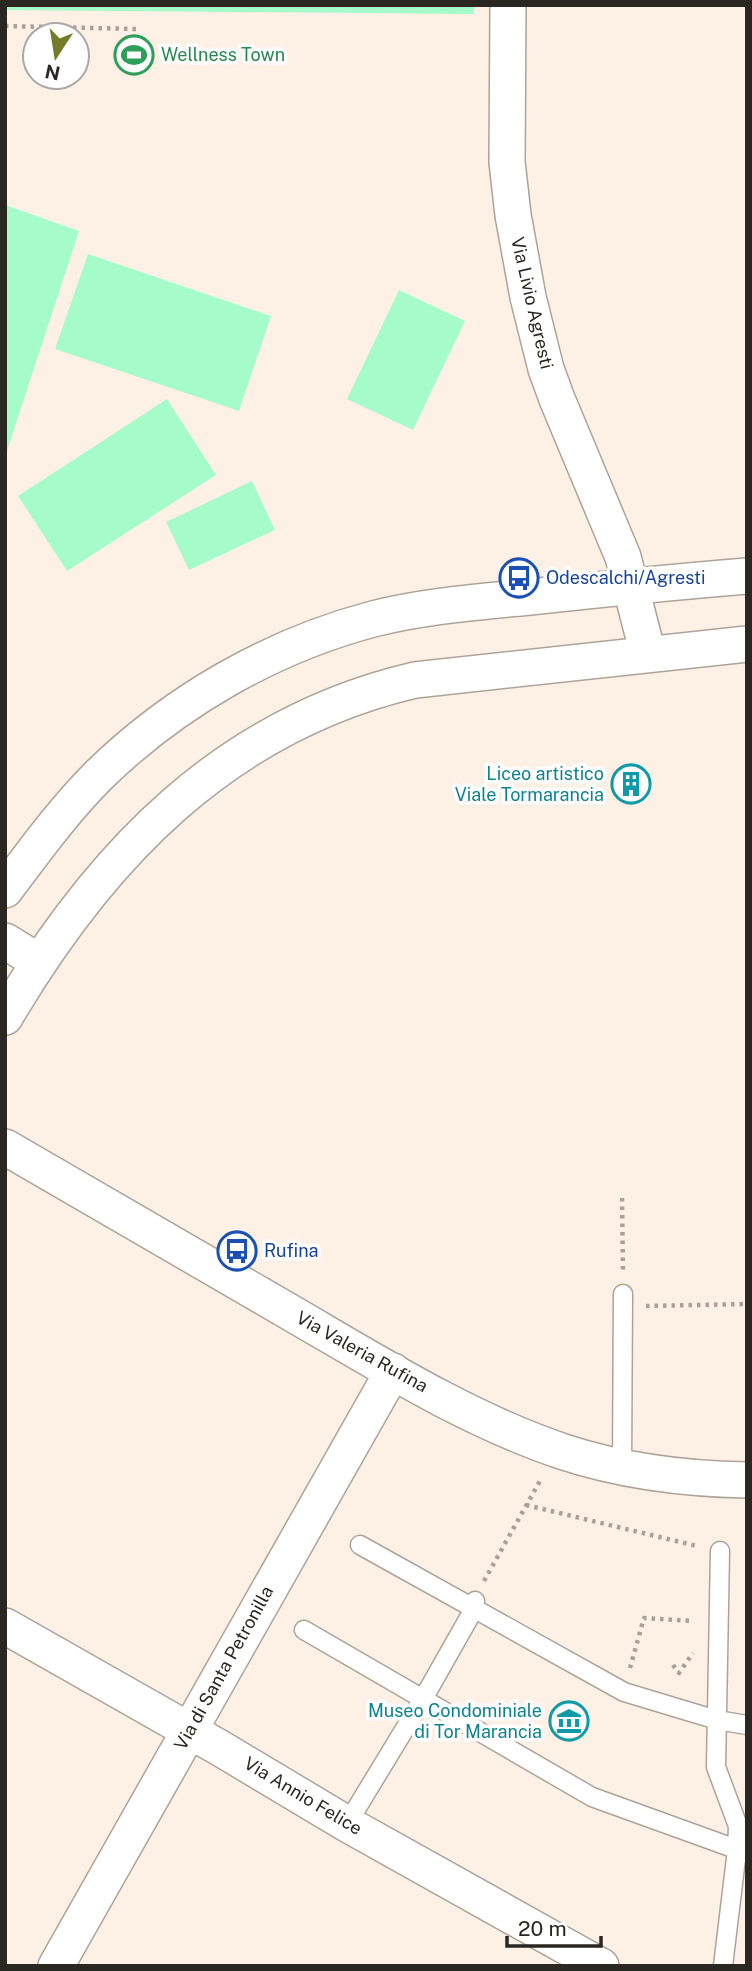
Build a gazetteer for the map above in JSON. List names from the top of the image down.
{
  "streets": {
    "street": [
      "Via Livio Agresti",
      "Via Valeria Rufina",
      "Via di Santa Petronilla",
      "Via Annio Felice"
    ]
  },
  "crossings": [
    ["Via Valeria Rufina", "Via di Santa Petronilla"],
    ["Via di Santa Petronilla", "Via Annio Felice"]
  ],
  "places": {
    "sports": ["Wellness Town"],
    "bus stop": ["Odescalchi/Agresti", "Rufina"],
    "building": ["Liceo artistico Viale Tormarancia"],
    "museum": ["Museo Condominiale di Tor Marancia"]
  },
  "scale_bar": "20 m",
  "north": "bottom"
}
